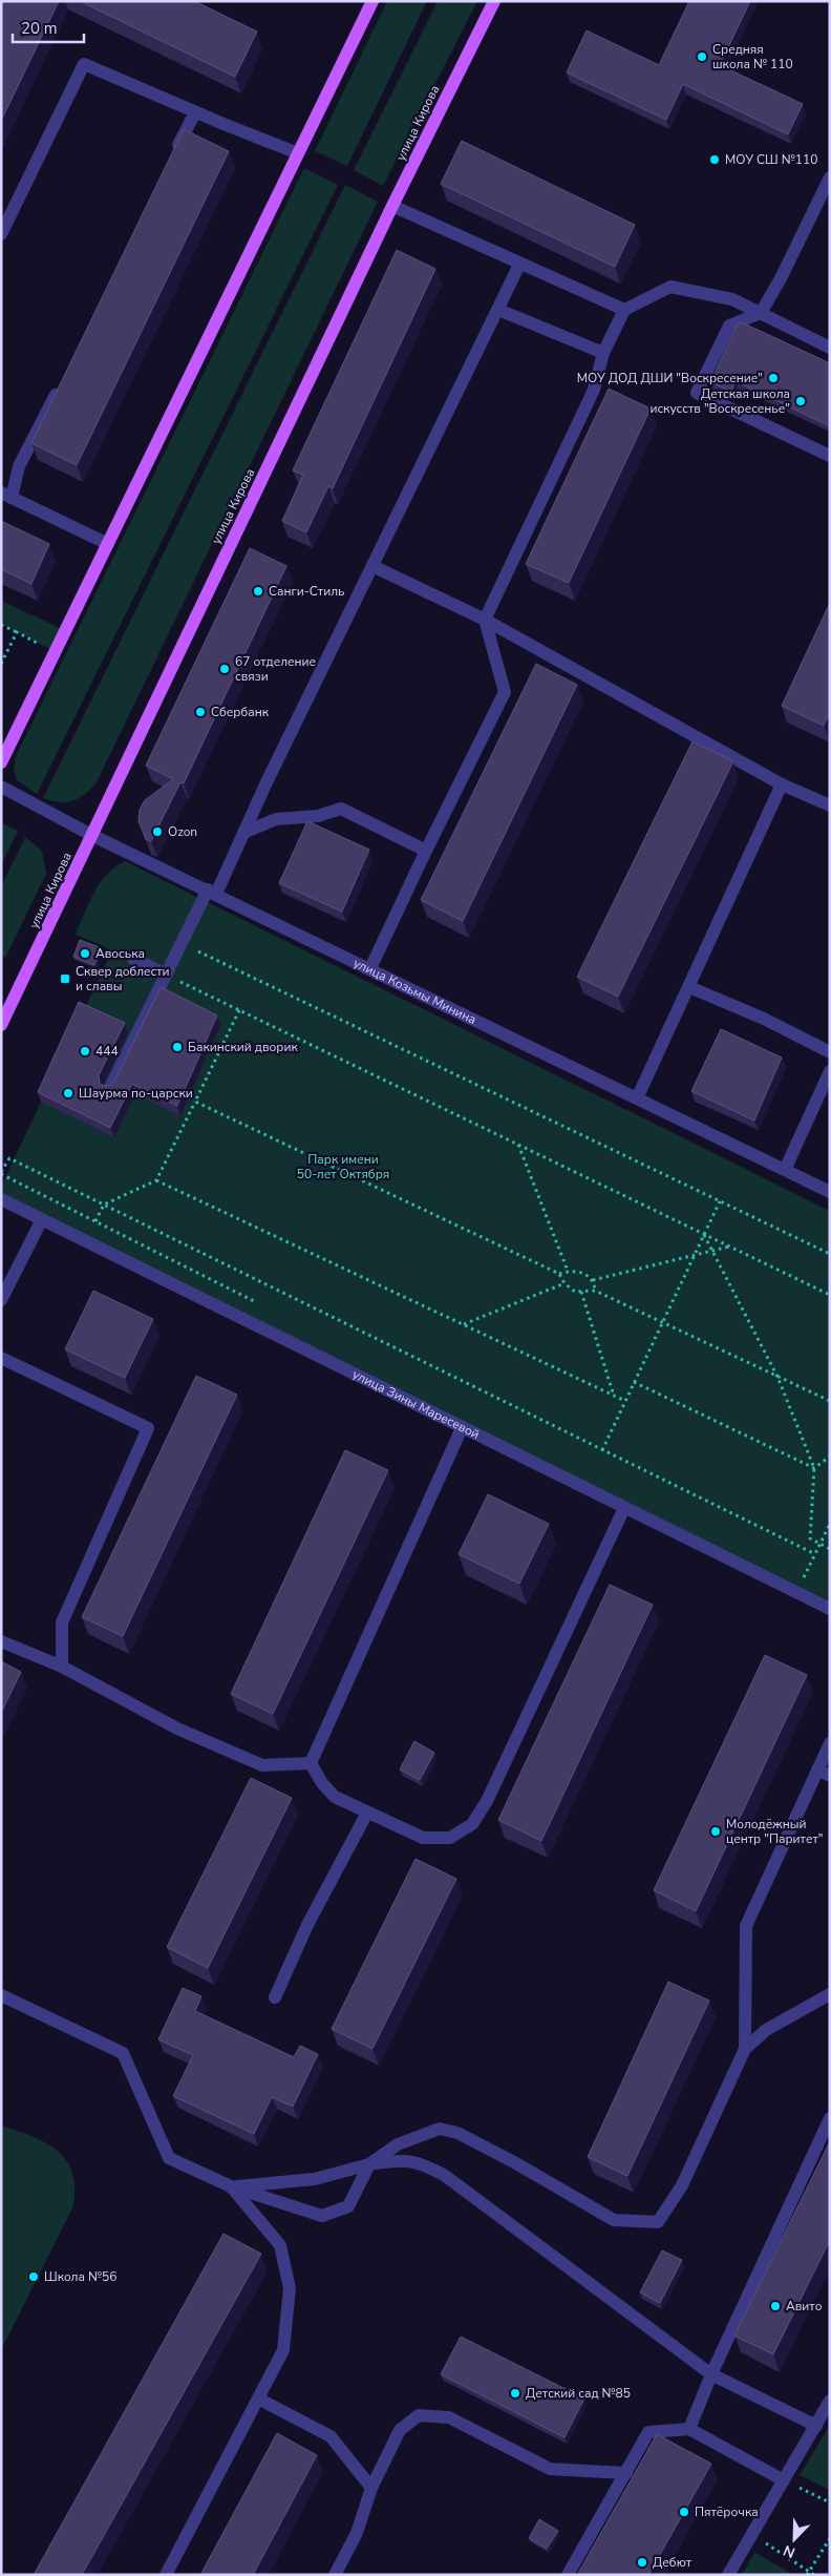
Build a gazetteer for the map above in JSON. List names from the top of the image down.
{
  "streets": {
    "main road": ["улица Кирова"],
    "street": ["улица Козьмы Минина", "улица Зины Маресевой"]
  },
  "crossings": [
    ["улица Кирова", "улица Козьмы Минина"]
  ],
  "parks": ["Парк имени 50-лет Октября"],
  "places": {
    "other": [
      "Средняя школа № 110",
      "МОУ СШ №110",
      "МОУ ДОД ДШИ \"Воскресение\"",
      "Детская школа искусств \"Воскресенье\"",
      "Санги-Стиль",
      "67 отделение связи",
      "Сбербанк",
      "Ozon",
      "Авоська",
      "Бакинский дворик",
      "444",
      "Шаурма по-царски",
      "Молодёжный центр \"Паритет\"",
      "Школа №56",
      "Авито",
      "Детский сад №85",
      "Пятёрочка",
      "Дебют"
    ],
    "transit": ["Сквер доблести и славы"]
  },
  "scale_bar": "20 m",
  "north": "bottom left"
}
